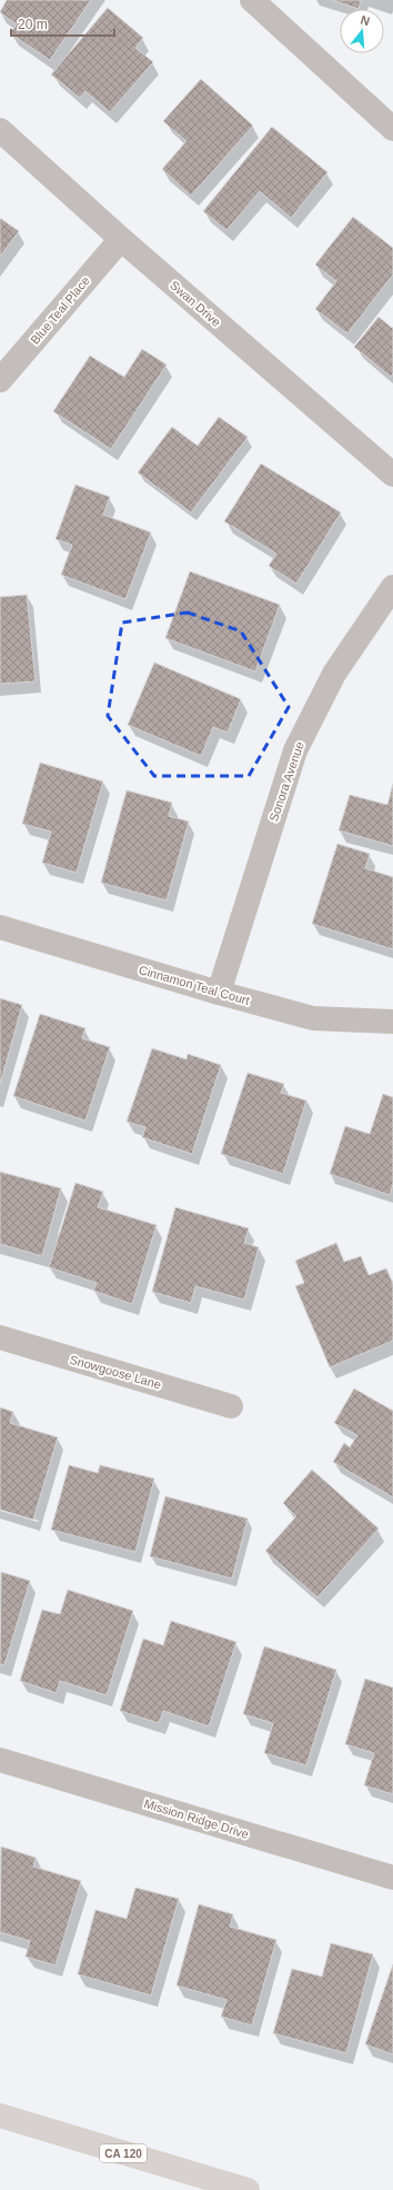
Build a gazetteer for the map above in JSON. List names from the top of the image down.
{
  "streets": {
    "highway": ["CA 120"],
    "street": [
      "Swan Drive",
      "Blue Teal Place",
      "Sonora Avenue",
      "Cinnamon Teal Court",
      "Snowgoose Lane",
      "Mission Ridge Drive"
    ]
  },
  "crossings": [
    ["Swan Drive", "Blue Teal Place"],
    ["Sonora Avenue", "Cinnamon Teal Court"]
  ],
  "scale_bar": "20 m",
  "north": "top"
}
